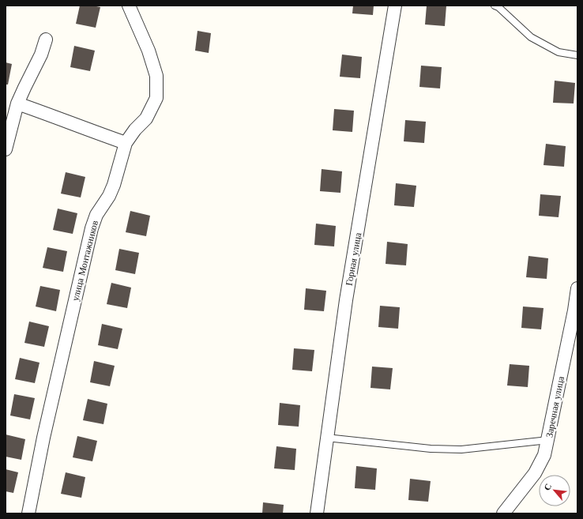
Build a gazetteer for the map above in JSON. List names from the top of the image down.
{
  "streets": {
    "street": ["Горная улица", "улица Монтажников", "Заречная улица"]
  },
  "north": "top left"
}
